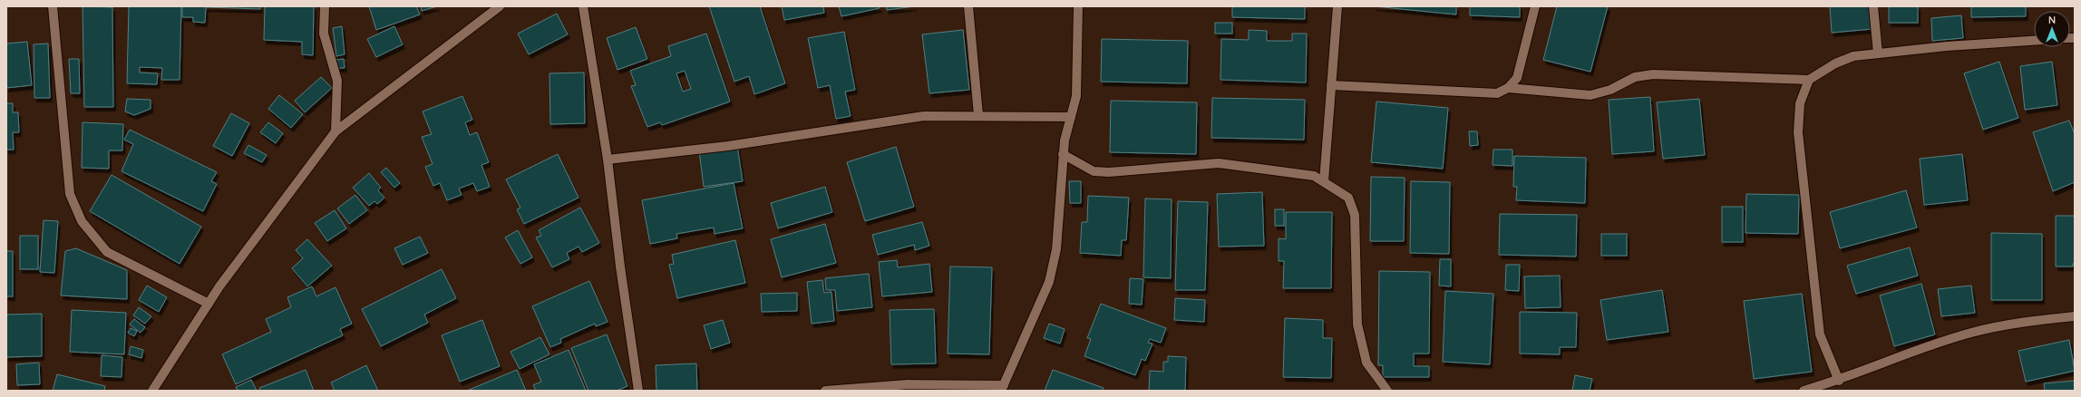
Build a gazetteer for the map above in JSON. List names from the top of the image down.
{
  "north": "top"
}
